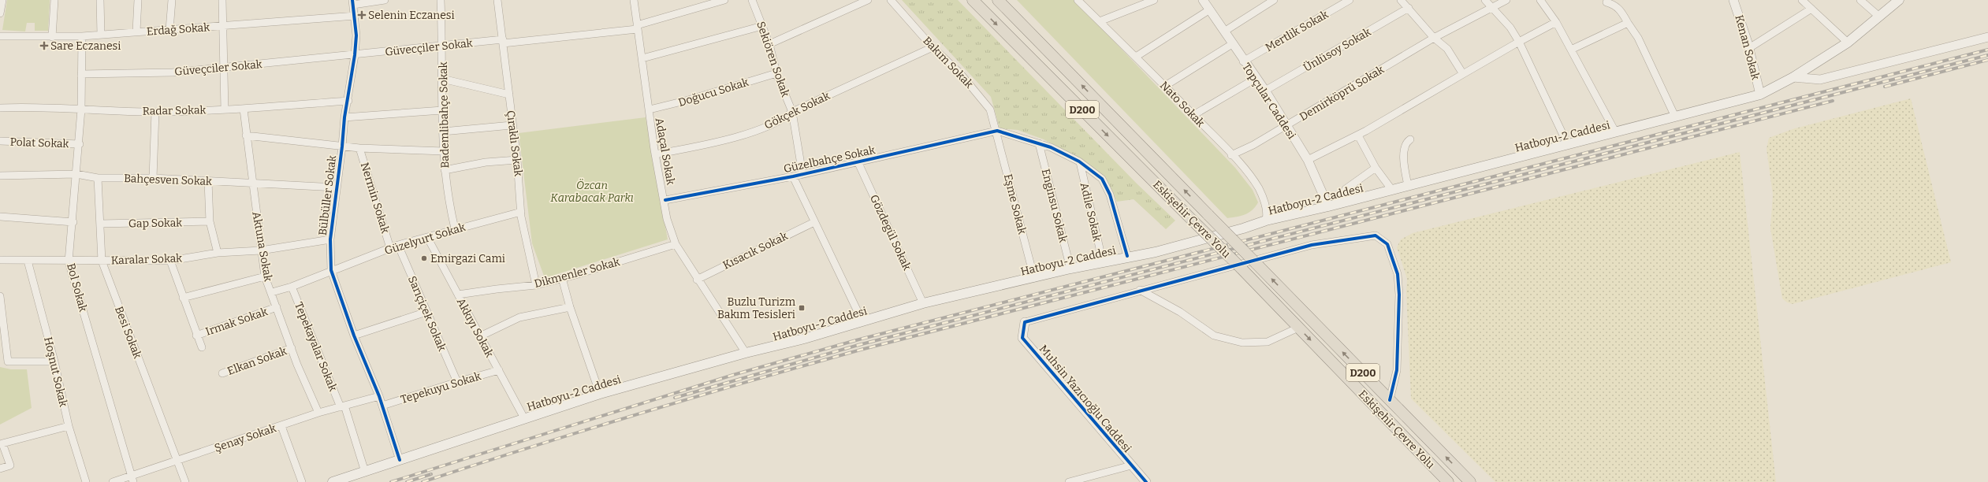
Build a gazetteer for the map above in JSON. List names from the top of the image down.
{
  "streets": {
    "highway": ["D200", "Eskişehir Çevre Yolu"],
    "main road": ["Hatboyu-2 Caddesi"],
    "street": [
      "Erdağ Sokak",
      "Mertlik Sokak",
      "Güvecçiler Sokak",
      "Kenan Sokak",
      "Ünlüsoy Sokak",
      "Sekiören Sokak",
      "Bakım Sokak",
      "Güveçciler Sokak",
      "Doğucu Sokak",
      "Demirköprü Sokak",
      "Topçular Caddesi",
      "Nato Sokak",
      "Radar Sokak",
      "Gökçek Sokak",
      "Bademlibahçe Sokak",
      "Polat Sokak",
      "Çıraklı Sokak",
      "Adaçal Sokak",
      "Güzelbahçe Sokak",
      "Bahçesven Sokak",
      "Bülbüller Sokak",
      "Nermin Sokak",
      "Eşme Sokak",
      "Enginsu Sokak",
      "Adile Sokak",
      "Gap Sokak",
      "Gözdegül Sokak",
      "Güzelyurt Sokak",
      "Aktuna Sokak",
      "Kısacık Sokak",
      "Karalar Sokak",
      "Dikmenler Sokak",
      "Bol Sokak",
      "Sarıçiçek Sokak",
      "Irmak Sokak",
      "Akkıyı Sokak",
      "Besi Sokak",
      "Tepekayalar Sokak",
      "Elkan Sokak",
      "Hoşnut Sokak",
      "Tepekuyu Sokak",
      "Muhsin Yazıcıoğlu Caddesi",
      "Şenay Sokak"
    ]
  },
  "crossings": [
    ["Erdağ Sokak", "Bülbüller Sokak"],
    ["Erdağ Sokak", "Bol Sokak"],
    ["Mertlik Sokak", "Topçular Caddesi"],
    ["Güvecçiler Sokak", "Güveçciler Sokak"],
    ["Güvecçiler Sokak", "Bademlibahçe Sokak"],
    ["Güvecçiler Sokak", "Çıraklı Sokak"],
    ["Güvecçiler Sokak", "Adaçal Sokak"],
    ["Güvecçiler Sokak", "Bülbüller Sokak"],
    ["Kenan Sokak", "Hatboyu-2 Caddesi"],
    ["Ünlüsoy Sokak", "Topçular Caddesi"],
    ["Sekiören Sokak", "Doğucu Sokak"],
    ["Sekiören Sokak", "Gökçek Sokak"],
    ["Sekiören Sokak", "Güzelbahçe Sokak"],
    ["Bakım Sokak", "Gökçek Sokak"],
    ["Bakım Sokak", "Güzelbahçe Sokak"],
    ["Bakım Sokak", "Eşme Sokak"],
    ["Güveçciler Sokak", "Bülbüller Sokak"],
    ["Güveçciler Sokak", "Bol Sokak"],
    ["Doğucu Sokak", "Adaçal Sokak"],
    ["Demirköprü Sokak", "Topçular Caddesi"],
    ["Demirköprü Sokak", "Nato Sokak"],
    ["Topçular Caddesi", "Hatboyu-2 Caddesi"],
    ["Nato Sokak", "Hatboyu-2 Caddesi"],
    ["Radar Sokak", "Bülbüller Sokak"],
    ["Radar Sokak", "Aktuna Sokak"],
    ["Radar Sokak", "Bol Sokak"],
    ["Gökçek Sokak", "Adaçal Sokak"],
    ["Bademlibahçe Sokak", "Güzelyurt Sokak"],
    ["Hatboyu-2 Caddesi", "Adaçal Sokak"],
    ["Hatboyu-2 Caddesi", "Bülbüller Sokak"],
    ["Hatboyu-2 Caddesi", "Eşme Sokak"],
    ["Hatboyu-2 Caddesi", "Enginsu Sokak"],
    ["Hatboyu-2 Caddesi", "Adile Sokak"],
    ["Hatboyu-2 Caddesi", "Gözdegül Sokak"],
    ["Hatboyu-2 Caddesi", "Akkıyı Sokak"],
    ["Hatboyu-2 Caddesi", "Tepekayalar Sokak"],
    ["Polat Sokak", "Bol Sokak"],
    ["Çıraklı Sokak", "Güzelyurt Sokak"],
    ["Çıraklı Sokak", "Dikmenler Sokak"],
    ["Adaçal Sokak", "Güzelbahçe Sokak"],
    ["Adaçal Sokak", "Kısacık Sokak"],
    ["Adaçal Sokak", "Dikmenler Sokak"],
    ["Güzelbahçe Sokak", "Eşme Sokak"],
    ["Güzelbahçe Sokak", "Gözdegül Sokak"],
    ["Bahçesven Sokak", "Bülbüller Sokak"],
    ["Bahçesven Sokak", "Aktuna Sokak"],
    ["Bahçesven Sokak", "Bol Sokak"],
    ["Bahçesven Sokak", "Besi Sokak"],
    ["Bülbüller Sokak", "Güzelyurt Sokak"],
    ["Bülbüller Sokak", "Karalar Sokak"],
    ["Bülbüller Sokak", "Tepekuyu Sokak"],
    ["Bülbüller Sokak", "Şenay Sokak"],
    ["Nermin Sokak", "Güzelyurt Sokak"],
    ["Gap Sokak", "Besi Sokak"],
    ["Güzelyurt Sokak", "Aktuna Sokak"],
    ["Güzelyurt Sokak", "Sarıçiçek Sokak"],
    ["Güzelyurt Sokak", "Akkıyı Sokak"],
    ["Güzelyurt Sokak", "Tepekayalar Sokak"],
    ["Aktuna Sokak", "Karalar Sokak"],
    ["Aktuna Sokak", "Irmak Sokak"],
    ["Aktuna Sokak", "Elkan Sokak"],
    ["Aktuna Sokak", "Şenay Sokak"],
    ["Karalar Sokak", "Bol Sokak"],
    ["Karalar Sokak", "Besi Sokak"],
    ["Karalar Sokak", "Hoşnut Sokak"],
    ["Dikmenler Sokak", "Akkıyı Sokak"],
    ["Bol Sokak", "Şenay Sokak"],
    ["Sarıçiçek Sokak", "Tepekuyu Sokak"],
    ["Akkıyı Sokak", "Tepekuyu Sokak"],
    ["Besi Sokak", "Şenay Sokak"],
    ["Tepekayalar Sokak", "Şenay Sokak"]
  ],
  "parks": ["Özcan Karabacak Parkı"],
  "places": {
    "health": ["Selenin Eczanesi", "Sare Eczanesi"],
    "other": ["Emirgazi Cami"],
    "transit": ["Buzlu Turizm Bakım Tesisleri"]
  }
}
